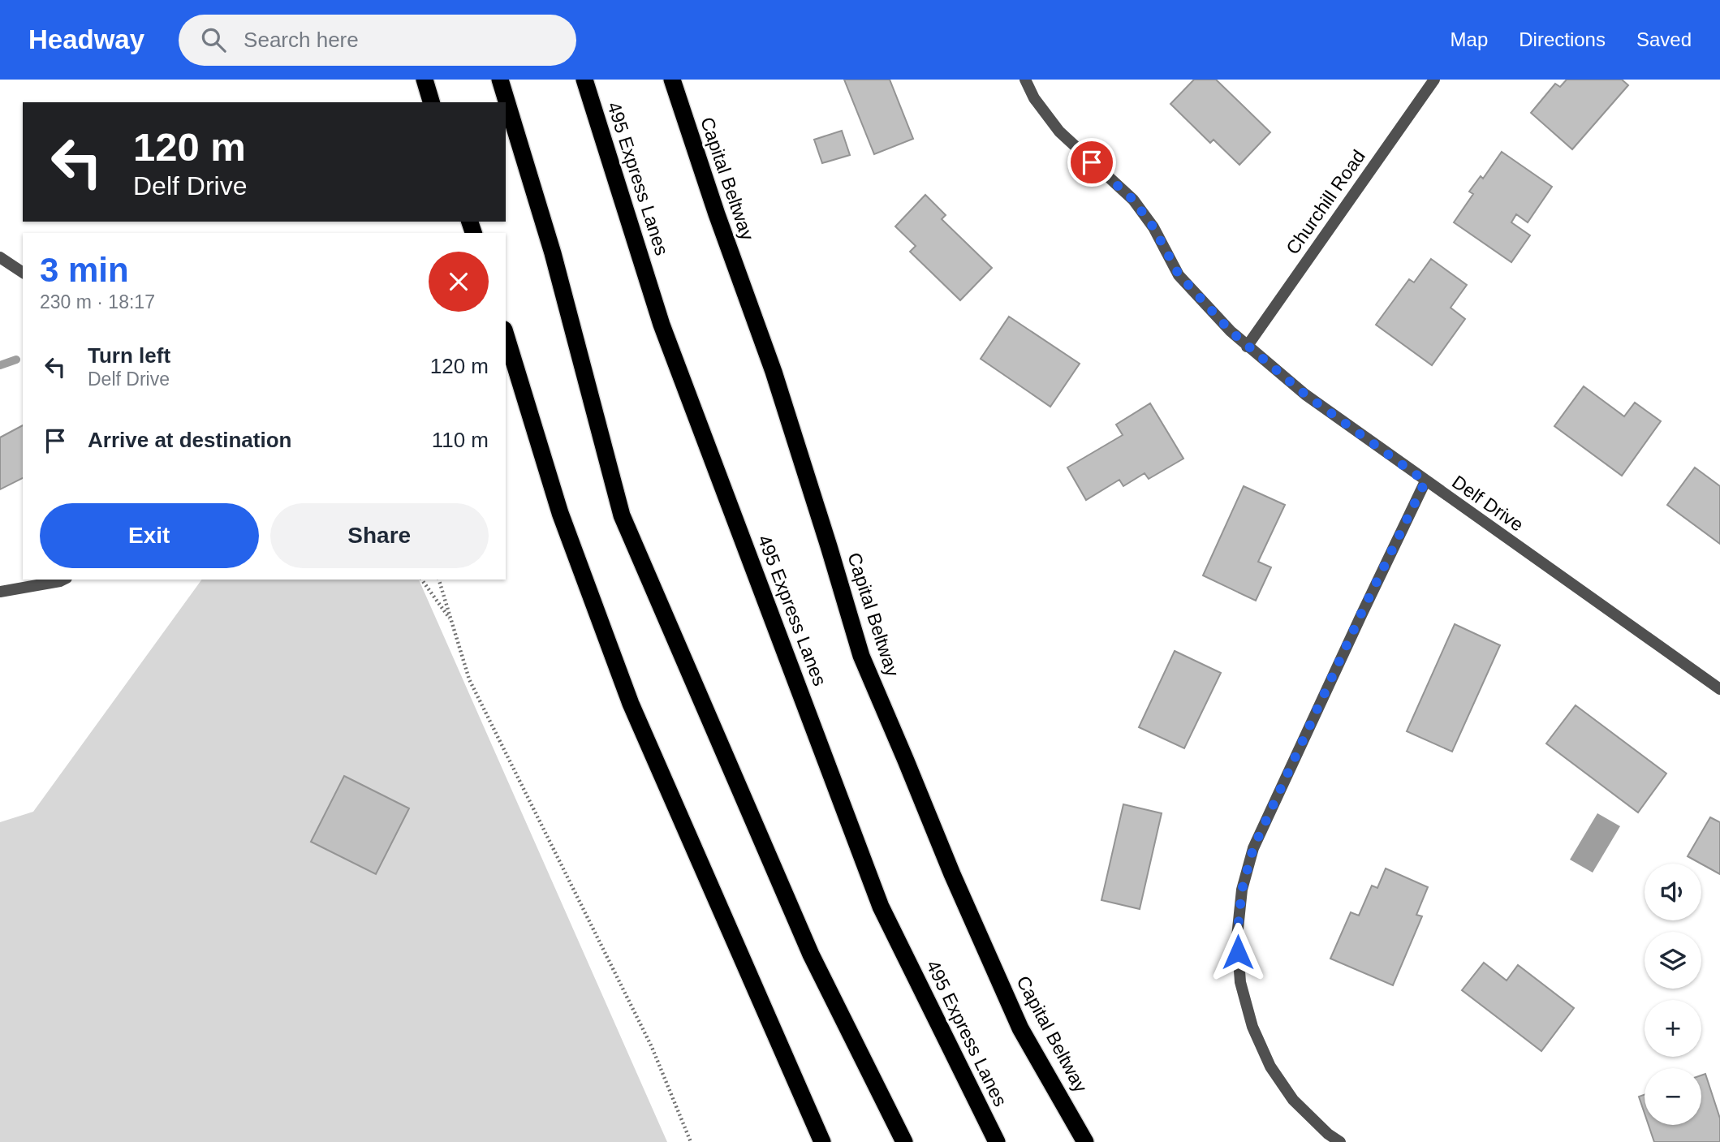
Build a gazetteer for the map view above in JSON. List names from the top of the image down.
{
  "streets": {
    "highway": ["495 Express Lanes", "Capital Beltway"],
    "street": ["Churchill Road", "Delf Drive"]
  },
  "crossings": [
    ["Churchill Road", "Delf Drive"]
  ],
  "page": {
    "header": "Headway",
    "search": "Search here",
    "nav": ["Map", "Directions", "Saved"],
    "turn": ["120 m", "Delf Drive"],
    "heading": ["3 min", "230 m · 18:17"],
    "list": [
      {
        "name": "Turn left",
        "note": "Delf Drive",
        "value": "120 m"
      },
      {
        "name": "Arrive at destination",
        "value": "110 m"
      }
    ],
    "buttons": ["Exit", "Share"],
    "map_buttons": ["+", "−"]
  }
}
